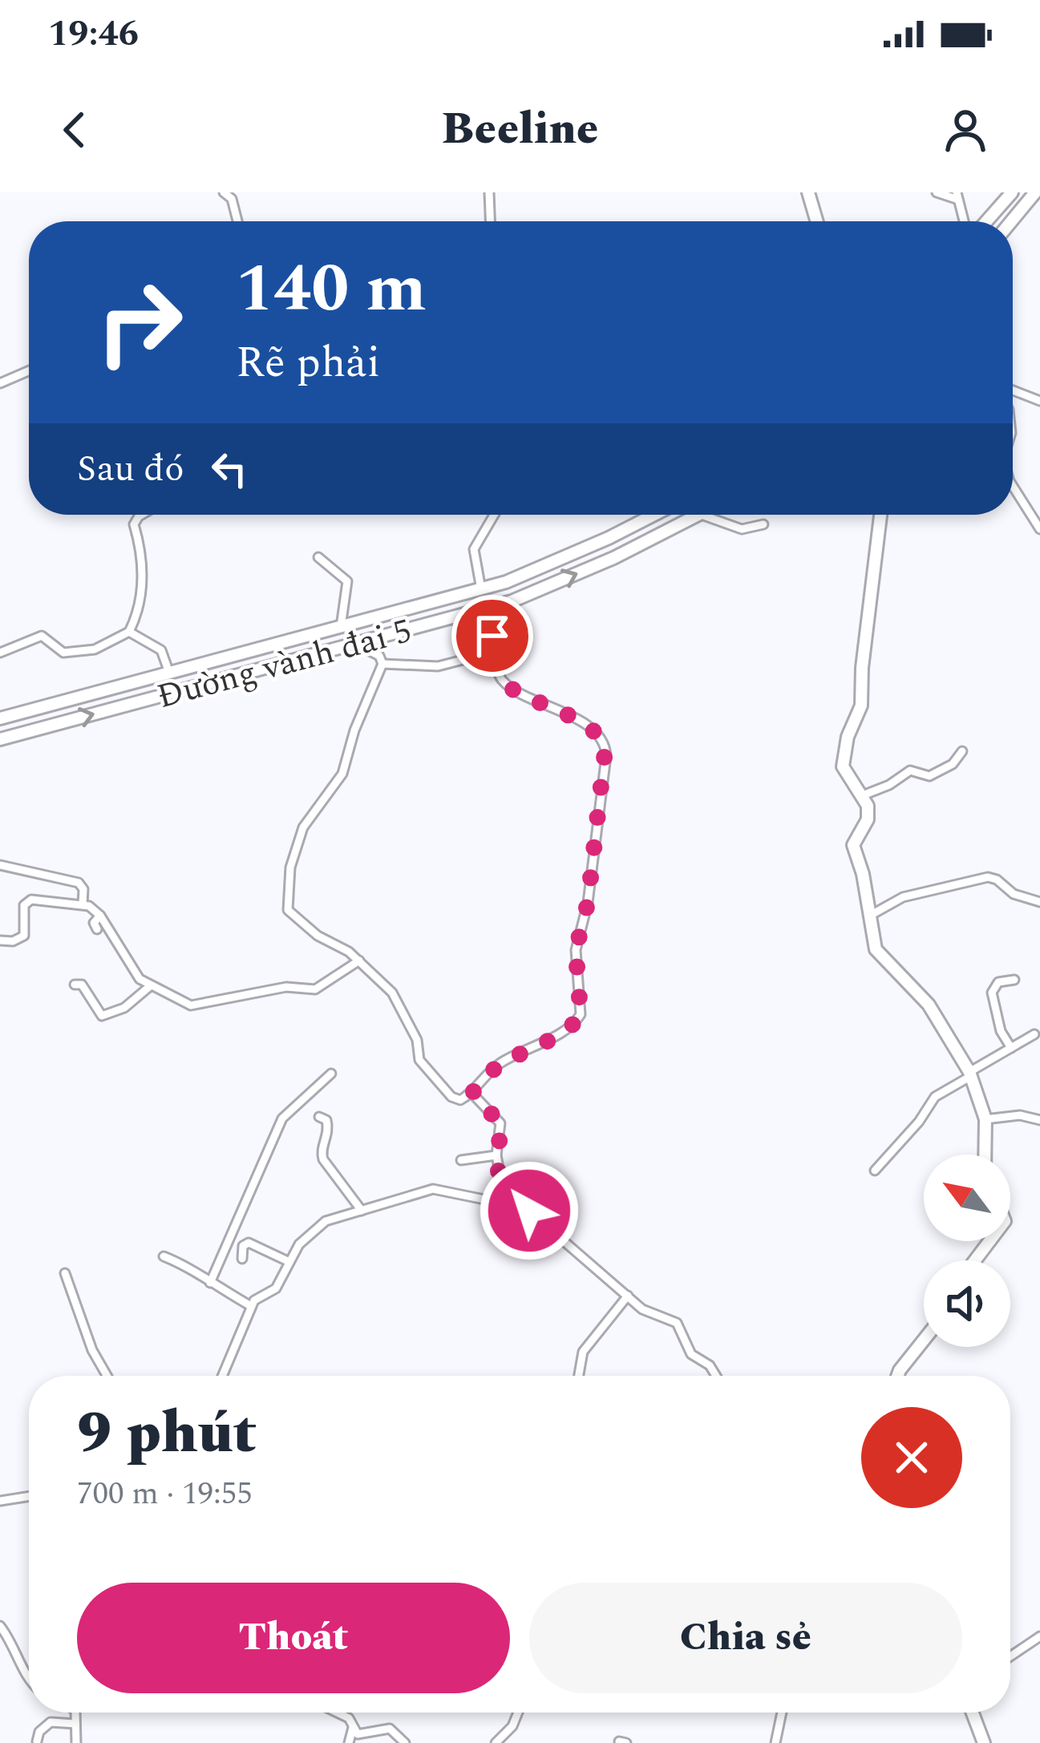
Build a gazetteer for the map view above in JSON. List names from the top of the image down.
{
  "streets": {
    "main road": ["Đường vành đai 5"]
  },
  "north": "top left",
  "page": {
    "status": "19:46",
    "header": "Beeline",
    "turn": ["140 m", "Rẽ phải"],
    "then": "Sau đó",
    "heading": ["9 phút", "700 m · 19:55"],
    "buttons": ["Thoát", "Chia sẻ"]
  }
}
